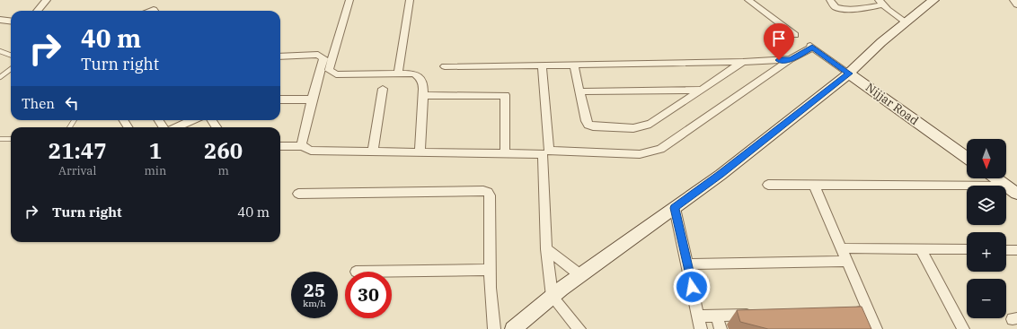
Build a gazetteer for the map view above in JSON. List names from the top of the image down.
{
  "streets": {
    "street": ["Nijjar Road"]
  },
  "north": "bottom",
  "page": {
    "turn": ["40 m", "Turn right"],
    "then": "Then",
    "eta": [
      "21:47",
      "Arrival",
      "1",
      "min",
      "260",
      "m"
    ],
    "map_buttons": ["+", "−"],
    "list": [
      {
        "name": "Turn right",
        "value": "40 m"
      }
    ],
    "speed": "25 km/h",
    "limit": "30"
  }
}
